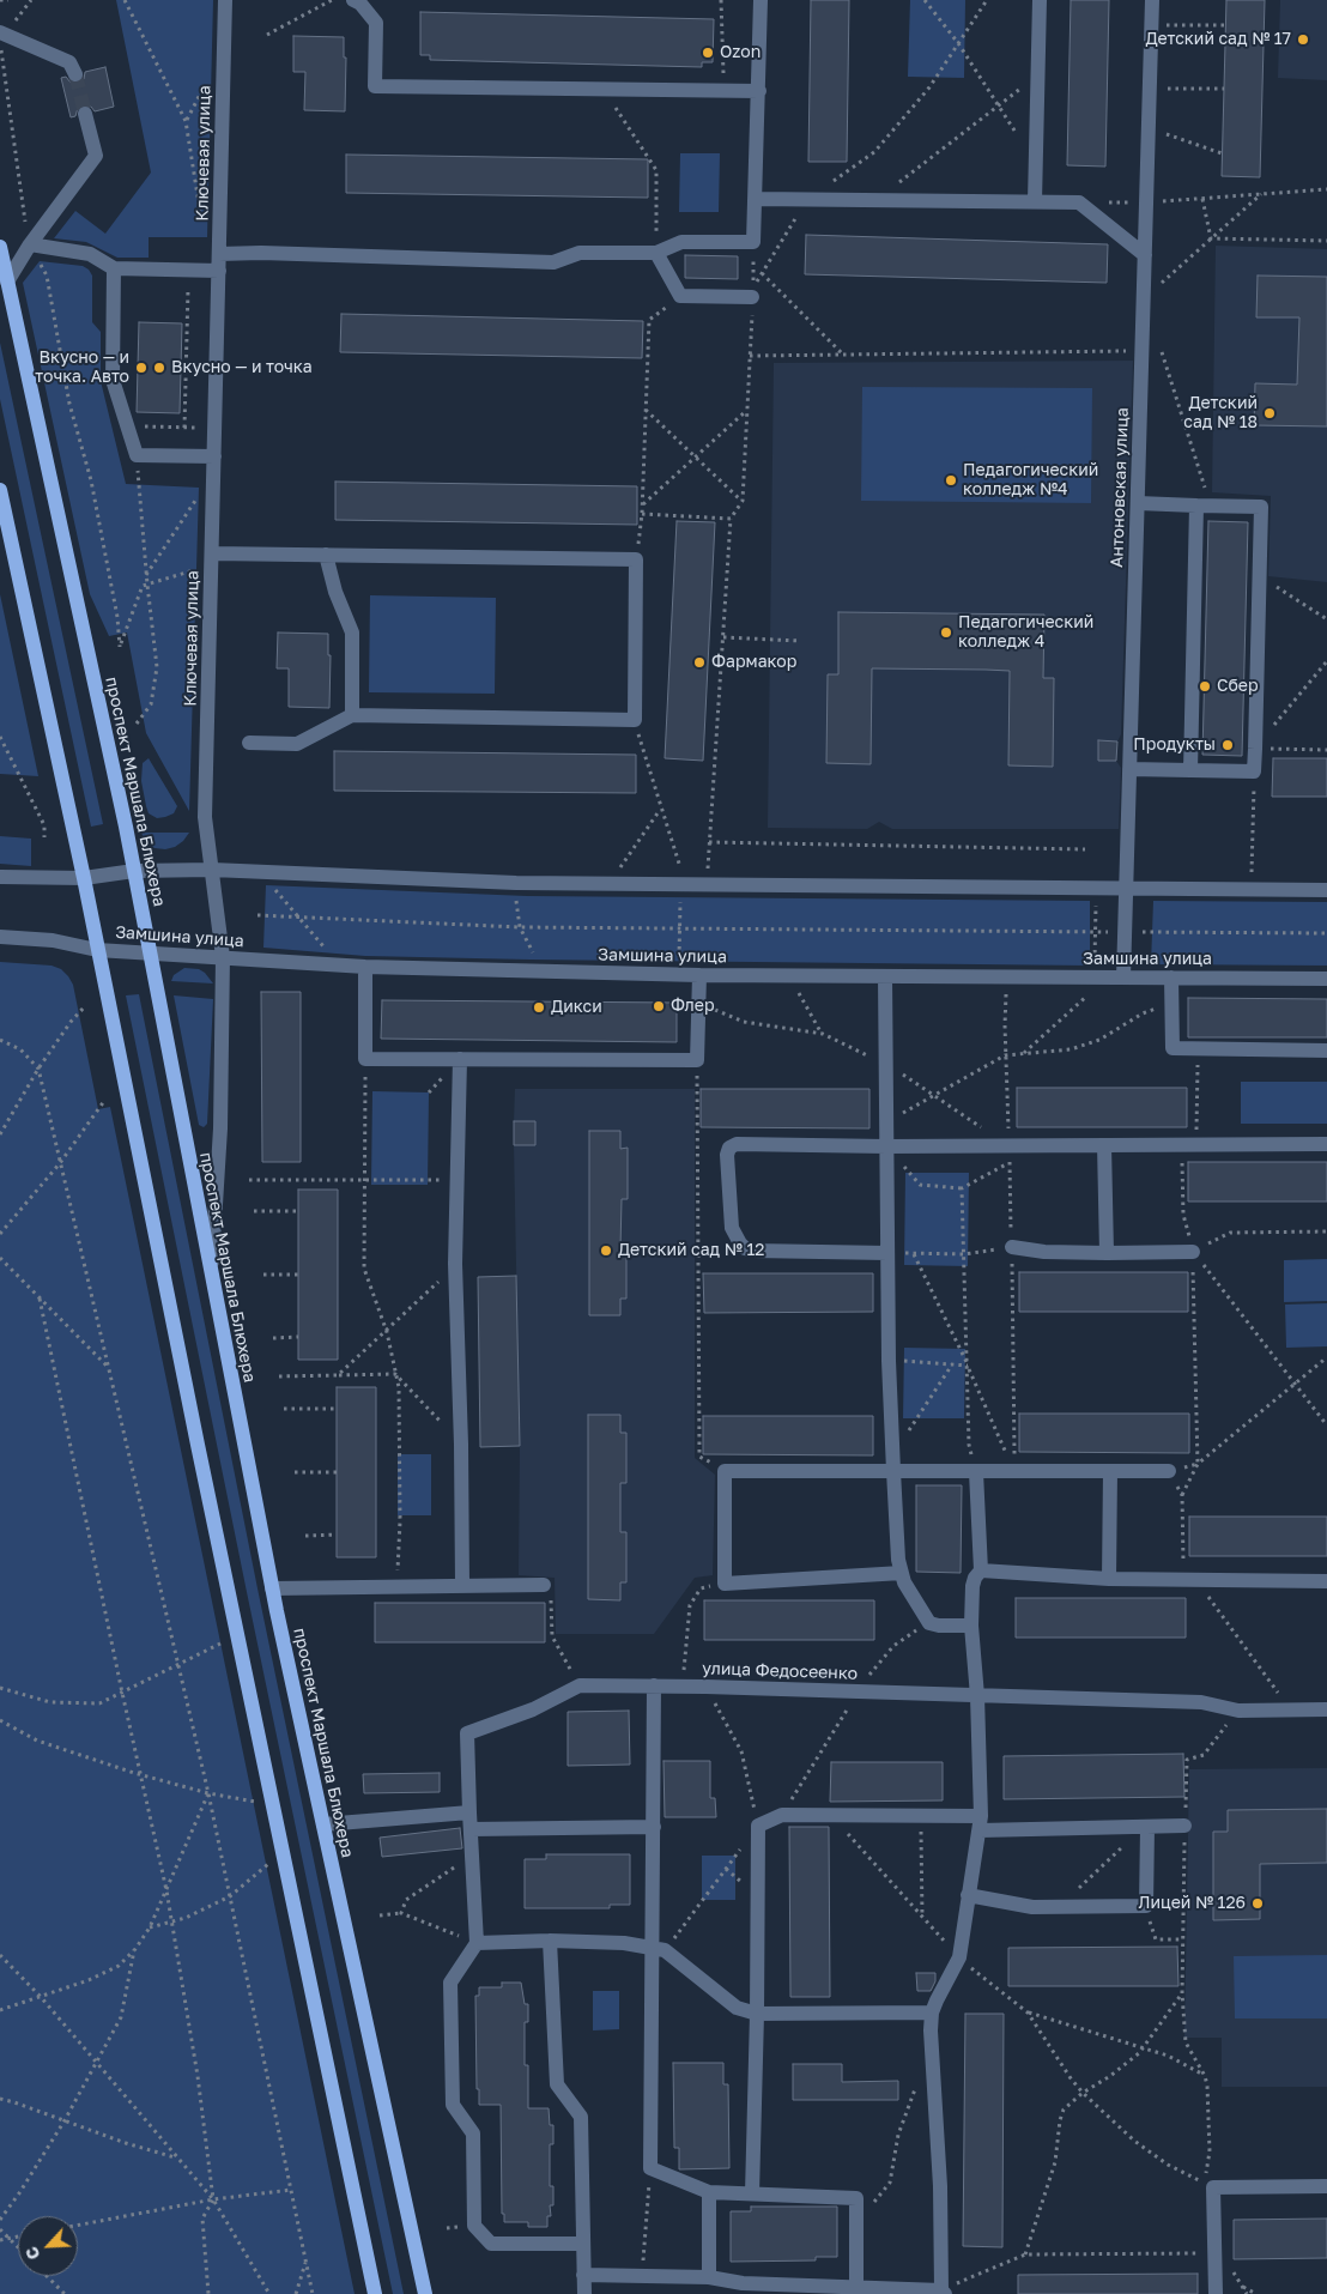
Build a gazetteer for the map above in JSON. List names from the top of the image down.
{
  "streets": {
    "main road": ["проспект Маршала Блюхера"],
    "street": [
      "Ключевая улица",
      "Антоновская улица",
      "Замшина улица",
      "улица Федосеенко"
    ]
  },
  "crossings": [
    ["Ключевая улица", "проспект Маршала Блюхера"],
    ["Ключевая улица", "Замшина улица"],
    ["Антоновская улица", "Замшина улица"],
    ["проспект Маршала Блюхера", "Замшина улица"]
  ],
  "places": [
    "Детский сад № 17",
    "Ozon",
    "Вкусно — и точка. Авто",
    "Вкусно — и точка",
    "Детский сад № 18",
    "Педагогический колледж №4",
    "Педагогический колледж 4",
    "Фармакор",
    "Сбер",
    "Продукты",
    "Флер",
    "Дикси",
    "Детский сад № 12",
    "Лицей № 126"
  ],
  "north": "bottom left"
}
